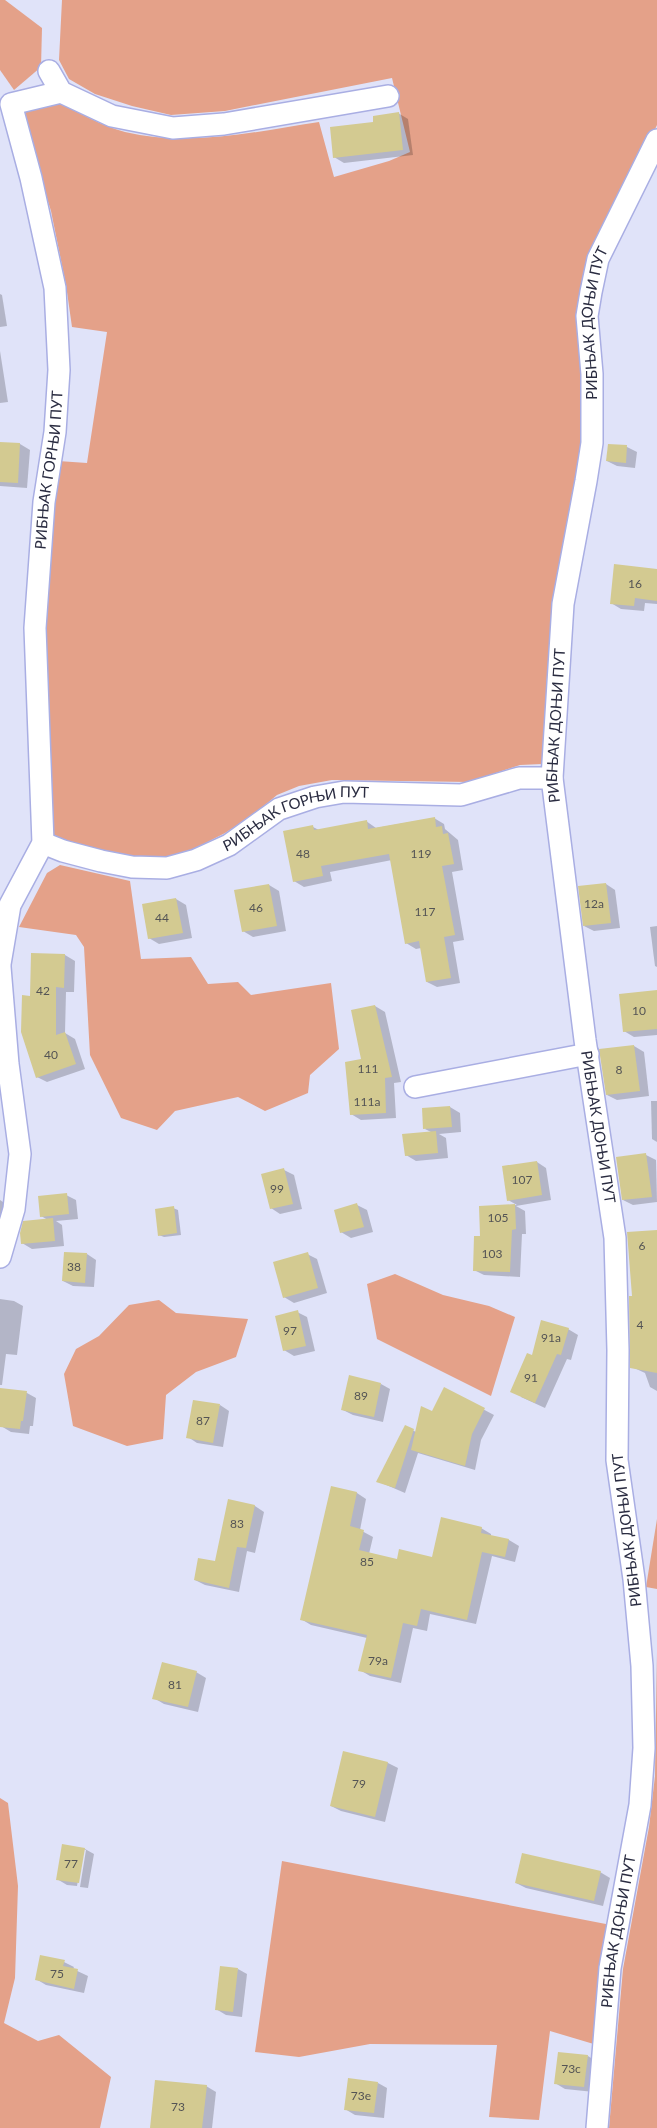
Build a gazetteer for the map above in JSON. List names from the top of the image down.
{
  "streets": {
    "street": ["РИБЊАК ДОЊИ ПУТ", "РИБЊАК ГОРЊИ ПУТ"]
  },
  "crossings": [
    ["РИБЊАК ДОЊИ ПУТ", "РИБЊАК ГОРЊИ ПУТ"]
  ],
  "house_numbers": [
    "16",
    "48",
    "119",
    "12a",
    "46",
    "117",
    "44",
    "42",
    "10",
    "40",
    "111",
    "8",
    "111a",
    "107",
    "99",
    "105",
    "6",
    "103",
    "38",
    "4",
    "97",
    "91a",
    "91",
    "89",
    "87",
    "83",
    "85",
    "79a",
    "81",
    "79",
    "77",
    "75",
    "73c",
    "73e",
    "73"
  ]
}
